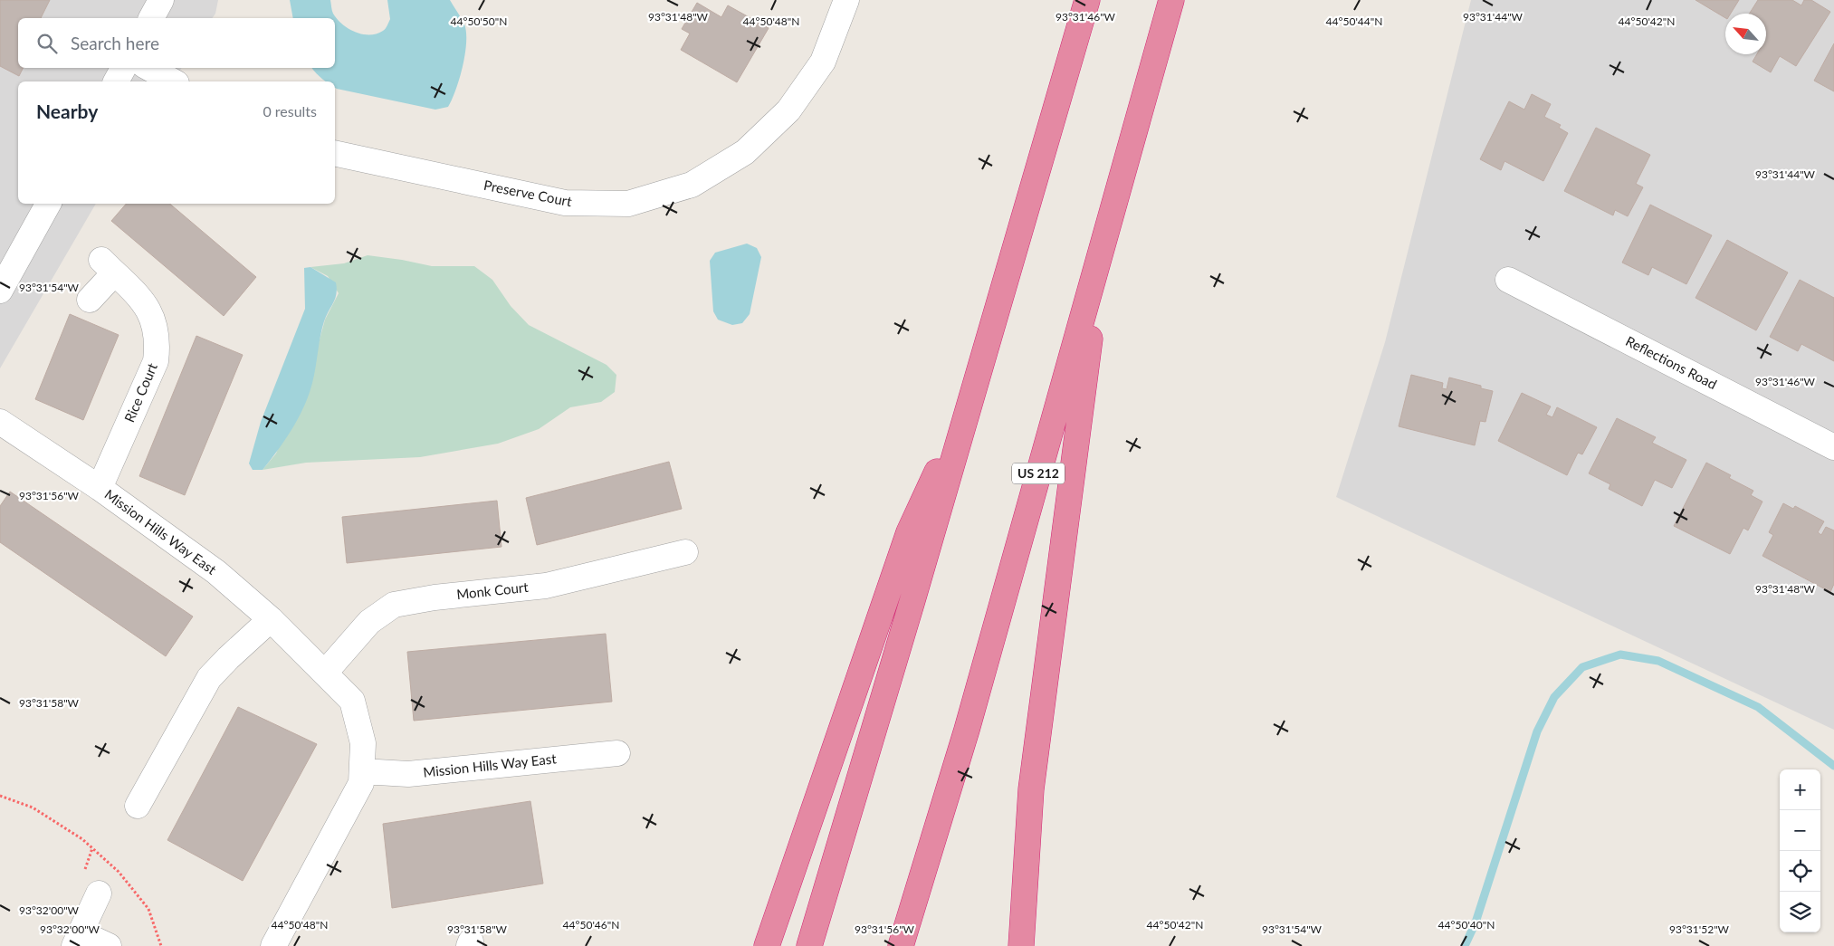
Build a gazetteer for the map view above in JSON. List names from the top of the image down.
{
  "streets": {
    "highway": ["US 212"],
    "street": [
      "Preserve Court",
      "Reflections Road",
      "Rice Court",
      "Mission Hills Way East",
      "Monk Court"
    ]
  },
  "crossings": [
    ["Rice Court", "Mission Hills Way East"],
    ["Mission Hills Way East", "Monk Court"]
  ],
  "north": "top left",
  "page": {
    "search": "Search here",
    "heading": ["Nearby", "0 results"],
    "map_buttons": ["+", "−"]
  },
  "coordinates": [
    "93°31'46\"W",
    "93°31'48\"W",
    "93°31'44\"W",
    "44°50'50\"N",
    "44°50'48\"N",
    "44°50'44\"N",
    "44°50'42\"N",
    "93°31'54\"W",
    "93°31'56\"W",
    "93°31'58\"W",
    "93°32'00\"W",
    "44°50'46\"N",
    "44°50'40\"N",
    "93°31'52\"W"
  ]
}
